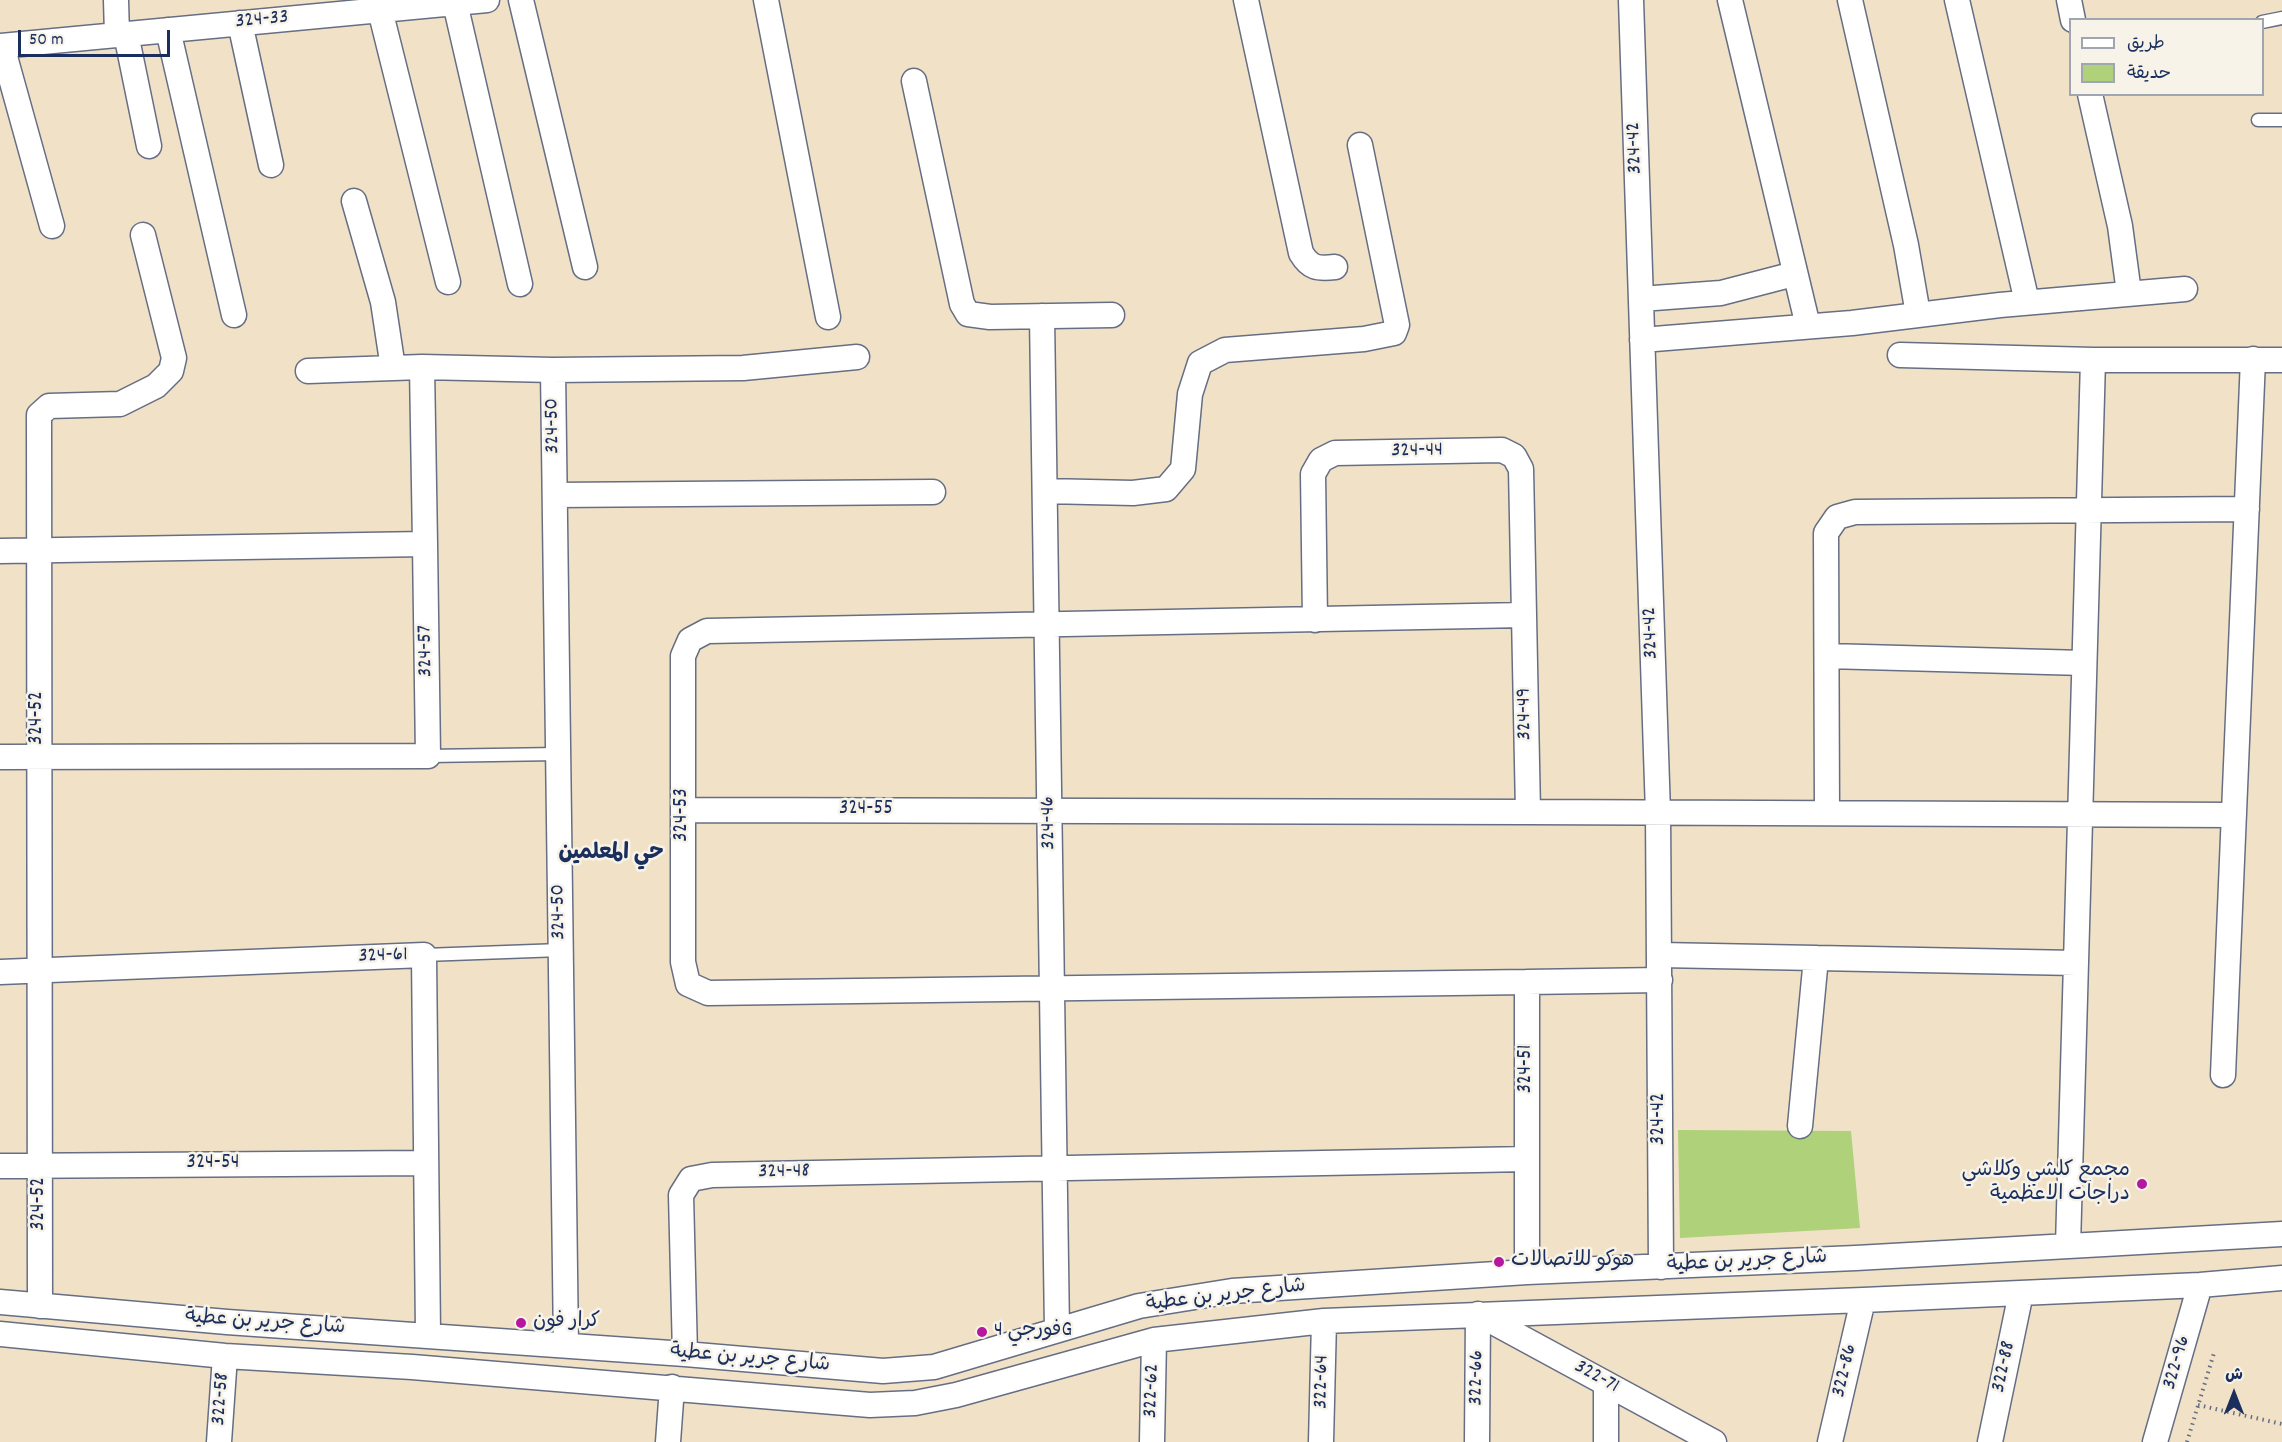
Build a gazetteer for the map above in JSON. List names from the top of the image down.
{
  "streets": {
    "street": [
      "324-33",
      "324-42",
      "324-50",
      "324-44",
      "324-57",
      "324-49",
      "324-52",
      "324-55",
      "324-53",
      "324-46",
      "324-61",
      "324-51",
      "324-54",
      "324-48",
      "شارع جرير بن عطية",
      "322-96",
      "322-88",
      "322-86",
      "322-66",
      "322-71",
      "322-64",
      "322-62",
      "322-58"
    ]
  },
  "crossings": [
    ["324-42", "شارع جرير بن عطية"],
    ["324-50", "شارع جرير بن عطية"],
    ["324-44", "324-49"],
    ["324-52", "324-61"],
    ["324-52", "324-54"],
    ["324-52", "شارع جرير بن عطية"],
    ["324-55", "324-53"],
    ["324-55", "324-46"],
    ["324-53", "324-46"],
    ["324-46", "324-48"],
    ["324-46", "شارع جرير بن عطية"],
    ["324-61", "324-54"],
    ["324-61", "شارع جرير بن عطية"],
    ["324-51", "شارع جرير بن عطية"],
    ["324-48", "شارع جرير بن عطية"],
    ["شارع جرير بن عطية", "322-96"],
    ["شارع جرير بن عطية", "322-88"],
    ["شارع جرير بن عطية", "322-86"],
    ["شارع جرير بن عطية", "322-66"],
    ["شارع جرير بن عطية", "322-71"],
    ["شارع جرير بن عطية", "322-64"],
    ["شارع جرير بن عطية", "322-62"],
    ["شارع جرير بن عطية", "322-58"],
    ["322-66", "322-71"]
  ],
  "districts": ["حي المعلمين"],
  "places": [
    "مجمع كلشي وكلاشي دراجات الاعظمية",
    "هوكو للاتصالات",
    "كرار فون",
    "فورجي 4G"
  ],
  "legend": ["طريق", "حديقة"],
  "scale_bar": "50 m",
  "north": "top"
}
